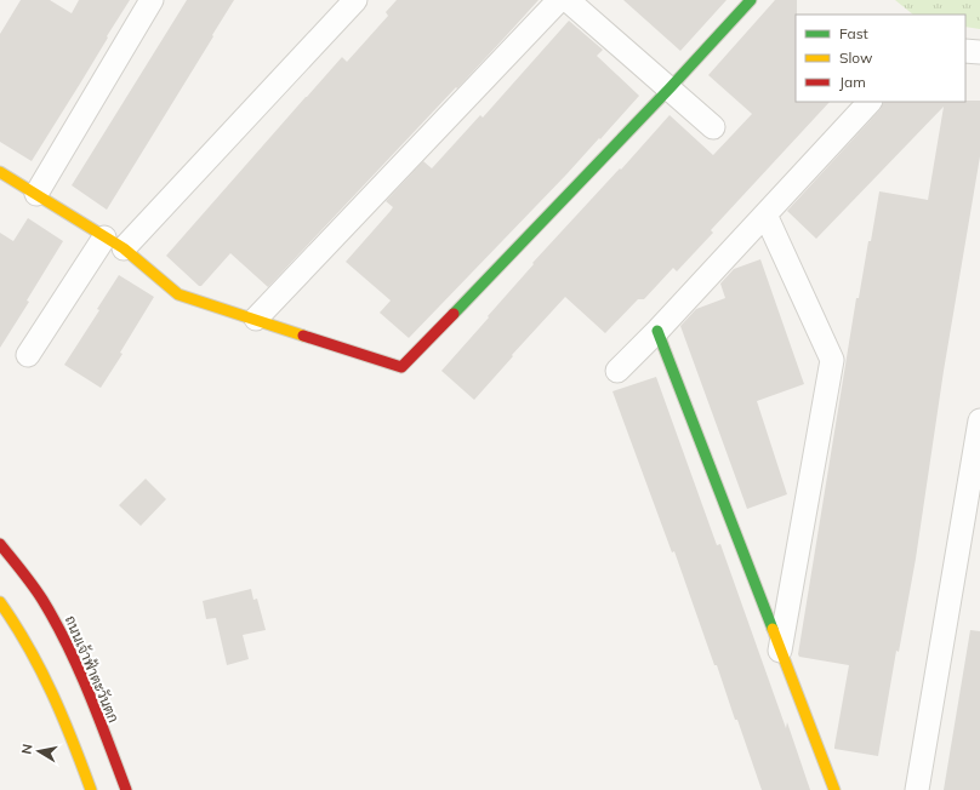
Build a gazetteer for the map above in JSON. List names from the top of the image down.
{
  "streets": {
    "street": ["ถนนเจ้าฟ้าตะวันตก"]
  },
  "legend": ["Fast", "Slow", "Jam"],
  "north": "left"
}
